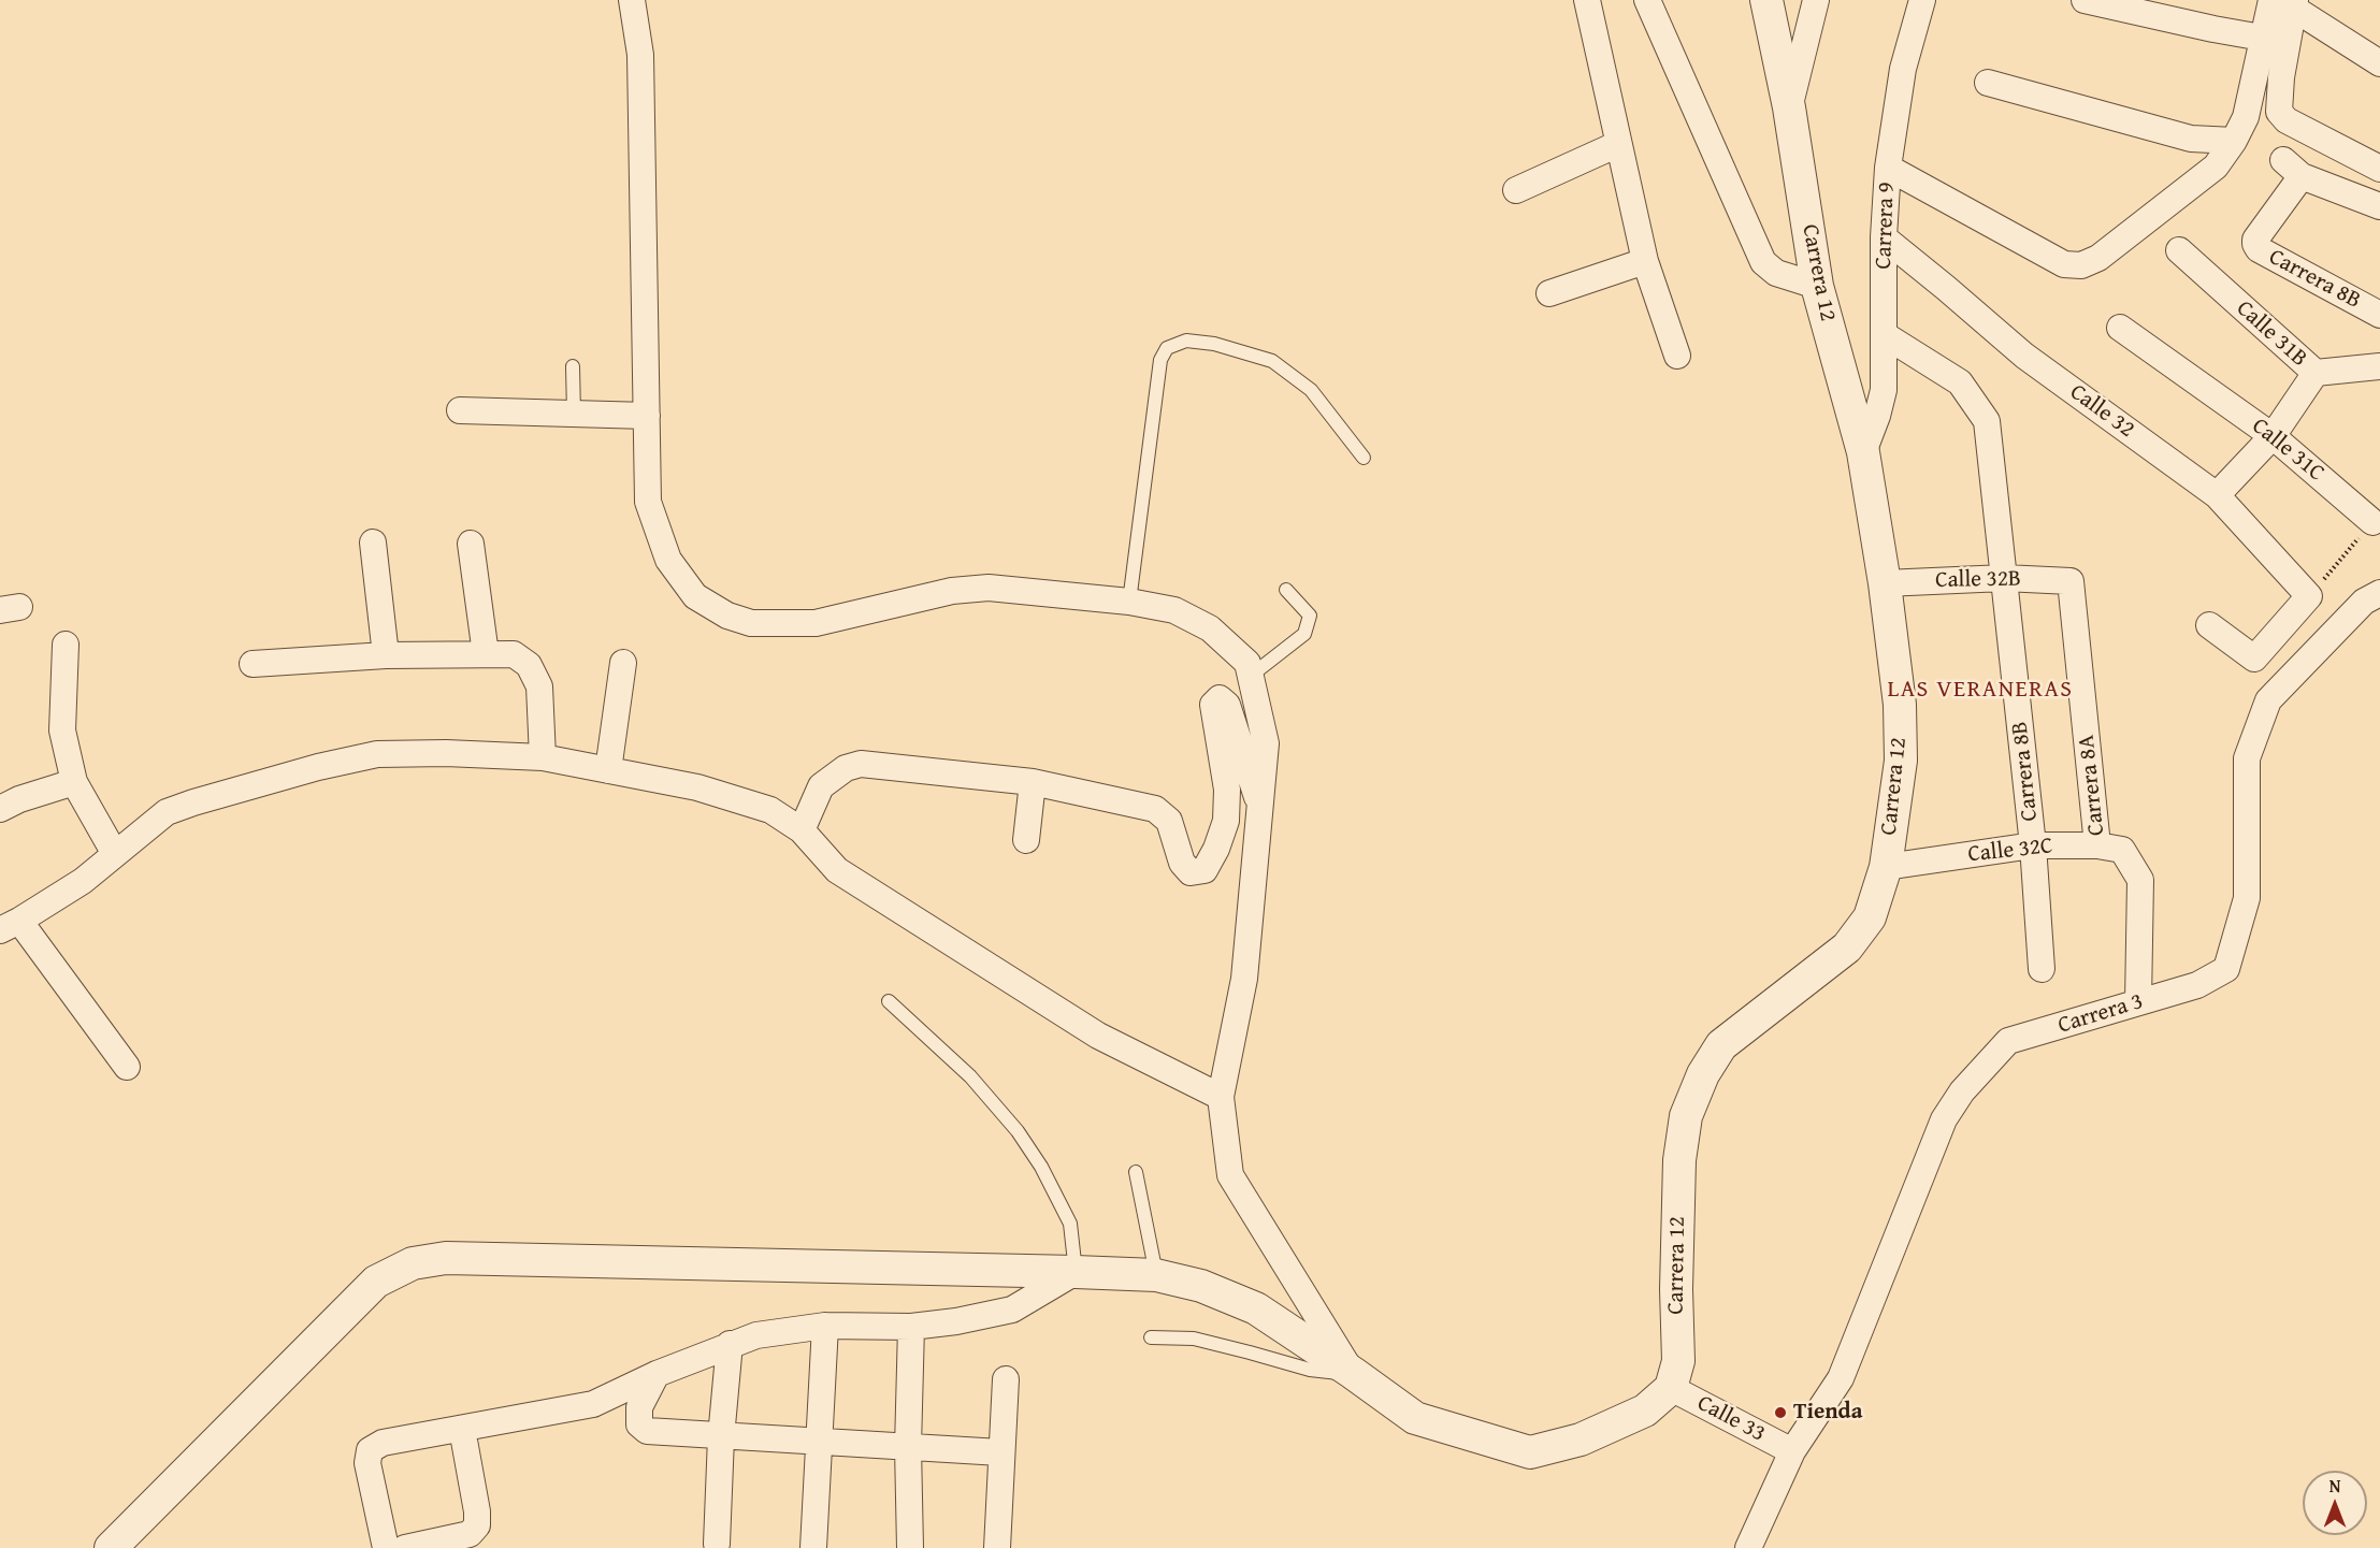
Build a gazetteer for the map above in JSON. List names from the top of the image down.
{
  "streets": {
    "street": [
      "Carrera 9",
      "Carrera 12",
      "Carrera 8B",
      "Calle 31B",
      "Calle 32",
      "Calle 31C",
      "Calle 32B",
      "Carrera 8A",
      "Calle 32C",
      "Carrera 3",
      "Calle 33"
    ]
  },
  "crossings": [
    ["Carrera 9", "Carrera 12"],
    ["Carrera 9", "Carrera 8B"],
    ["Carrera 9", "Calle 32"],
    ["Carrera 12", "Calle 32B"],
    ["Carrera 12", "Calle 32C"],
    ["Carrera 12", "Calle 33"],
    ["Carrera 8B", "Calle 32B"],
    ["Carrera 8B", "Calle 32C"],
    ["Calle 32B", "Carrera 8A"],
    ["Carrera 8A", "Calle 32C"],
    ["Carrera 8A", "Carrera 3"],
    ["Carrera 3", "Calle 33"]
  ],
  "districts": ["LAS VERANERAS"],
  "places": ["Tienda"],
  "north": "top"
}
